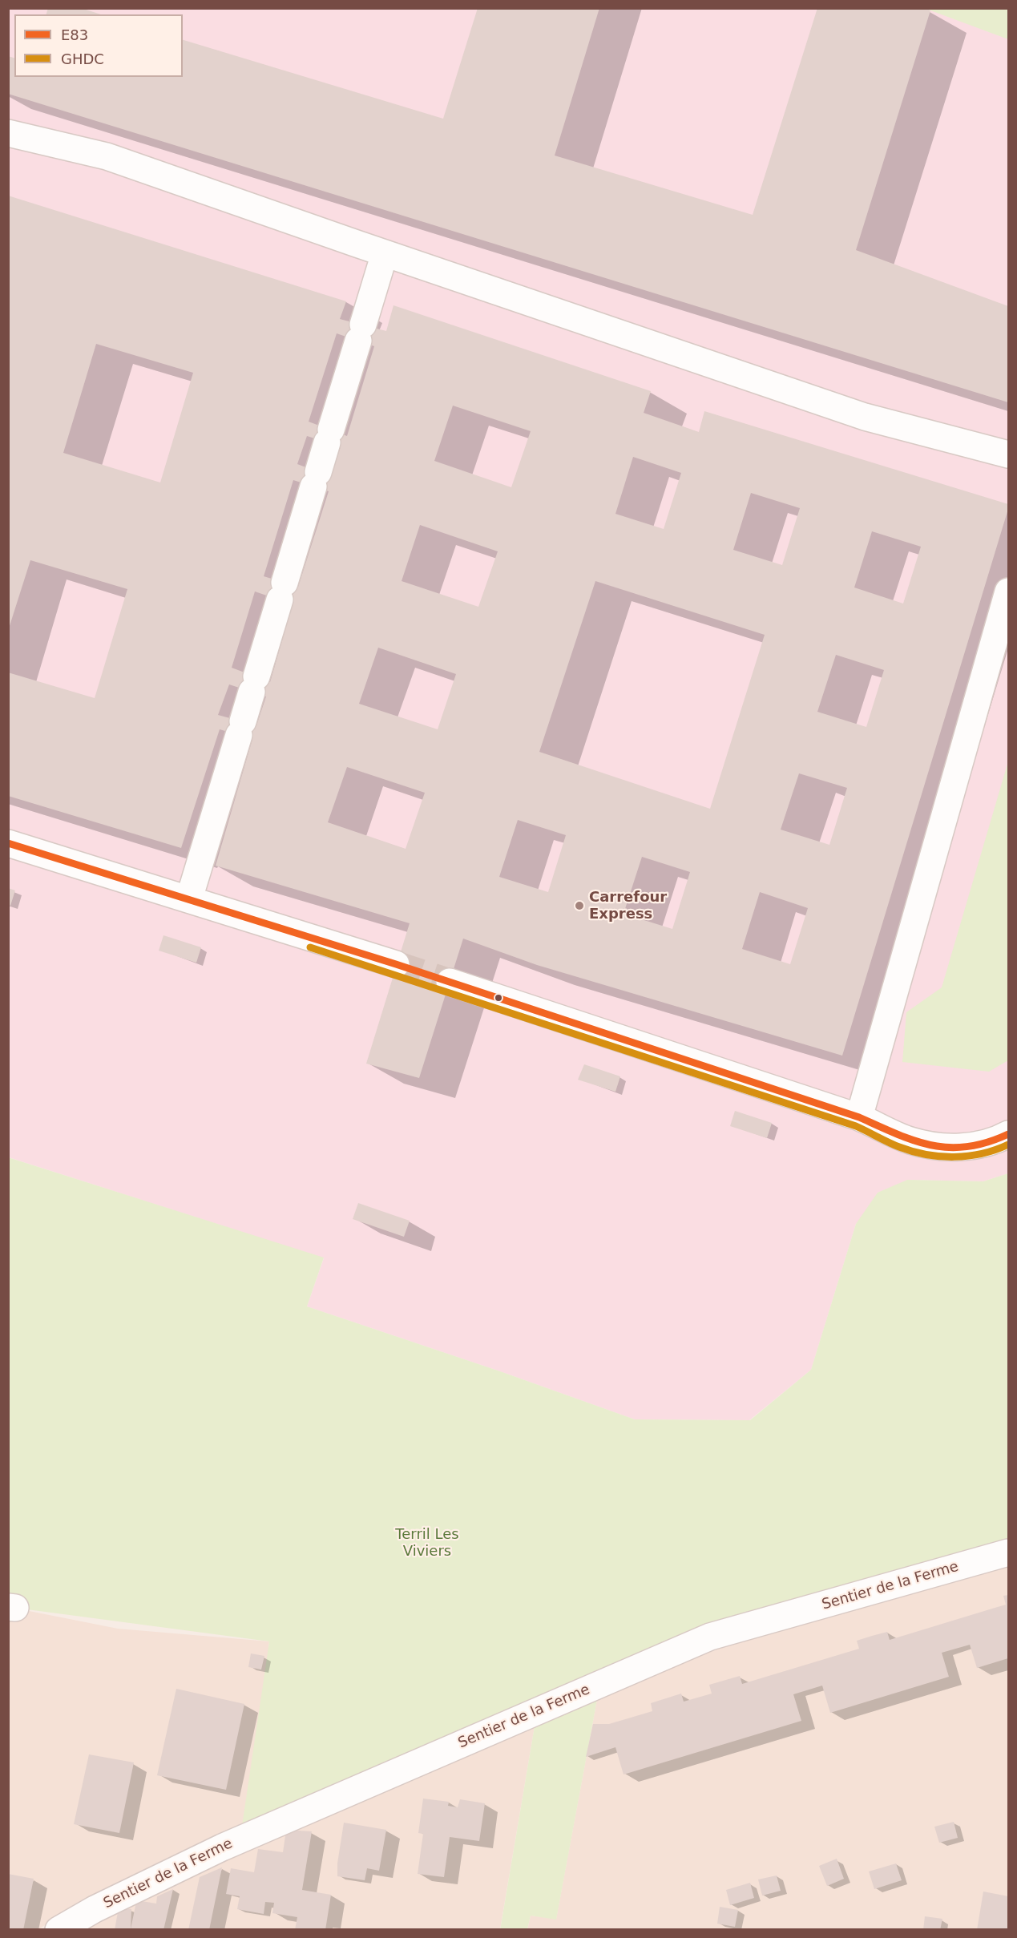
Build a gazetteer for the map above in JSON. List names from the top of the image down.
{
  "streets": {
    "street": ["Sentier de la Ferme"]
  },
  "parks": ["Terril Les Viviers"],
  "places": ["Carrefour Express"],
  "lines": ["transit line E83", "transit line GHDC"],
  "legend": ["E83", "GHDC"]
}
